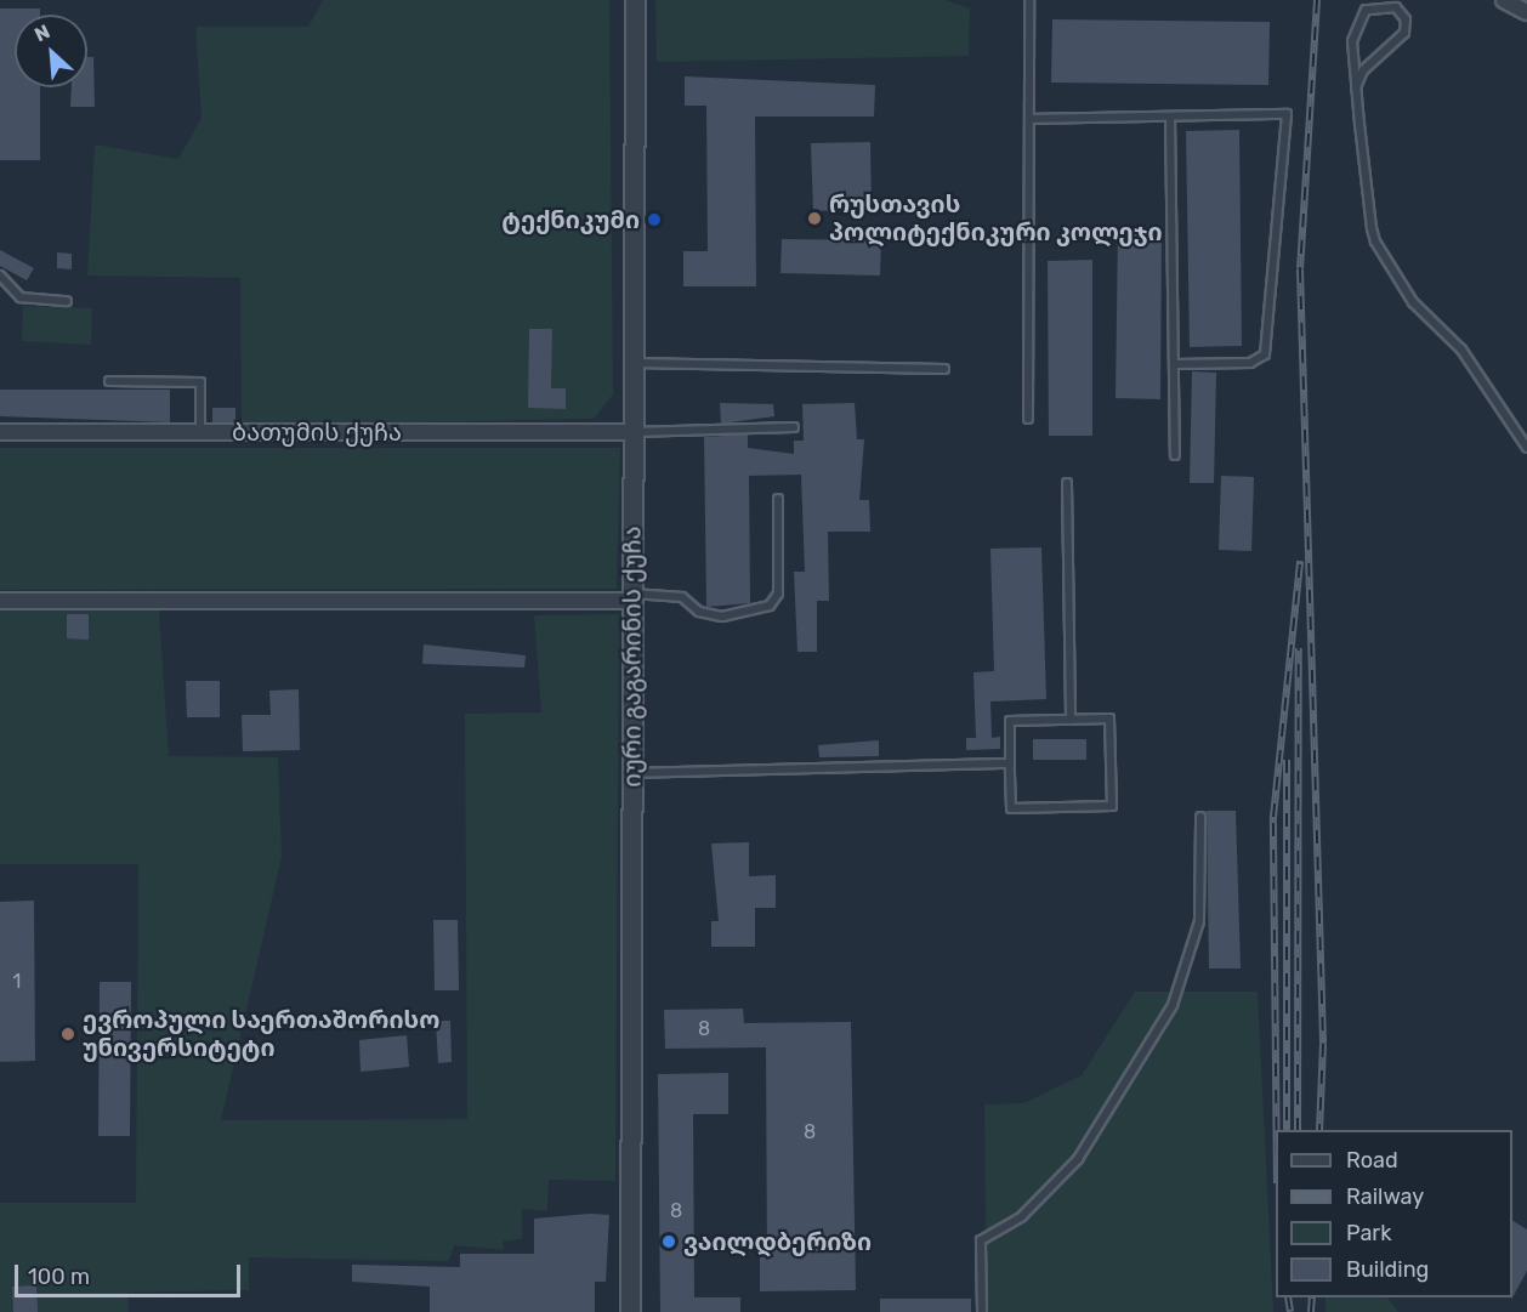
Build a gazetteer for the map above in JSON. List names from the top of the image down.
{
  "streets": {
    "street": ["ბათუმის ქუჩა", "იური გაგარინის ქუჩა"]
  },
  "crossings": [
    ["ბათუმის ქუჩა", "იური გაგარინის ქუჩა"]
  ],
  "places": [
    "რუსთავის პოლიტექნიკური კოლეჯი",
    "ტექნიკუმი",
    "ევროპული საერთაშორისო უნივერსიტეტი",
    "ვაილდბერიზი"
  ],
  "house_numbers": [
    "1",
    "8",
    "8",
    "8"
  ],
  "legend": [
    "Road",
    "Railway",
    "Park",
    "Building"
  ],
  "scale_bar": "100 m",
  "north": "top left"
}
